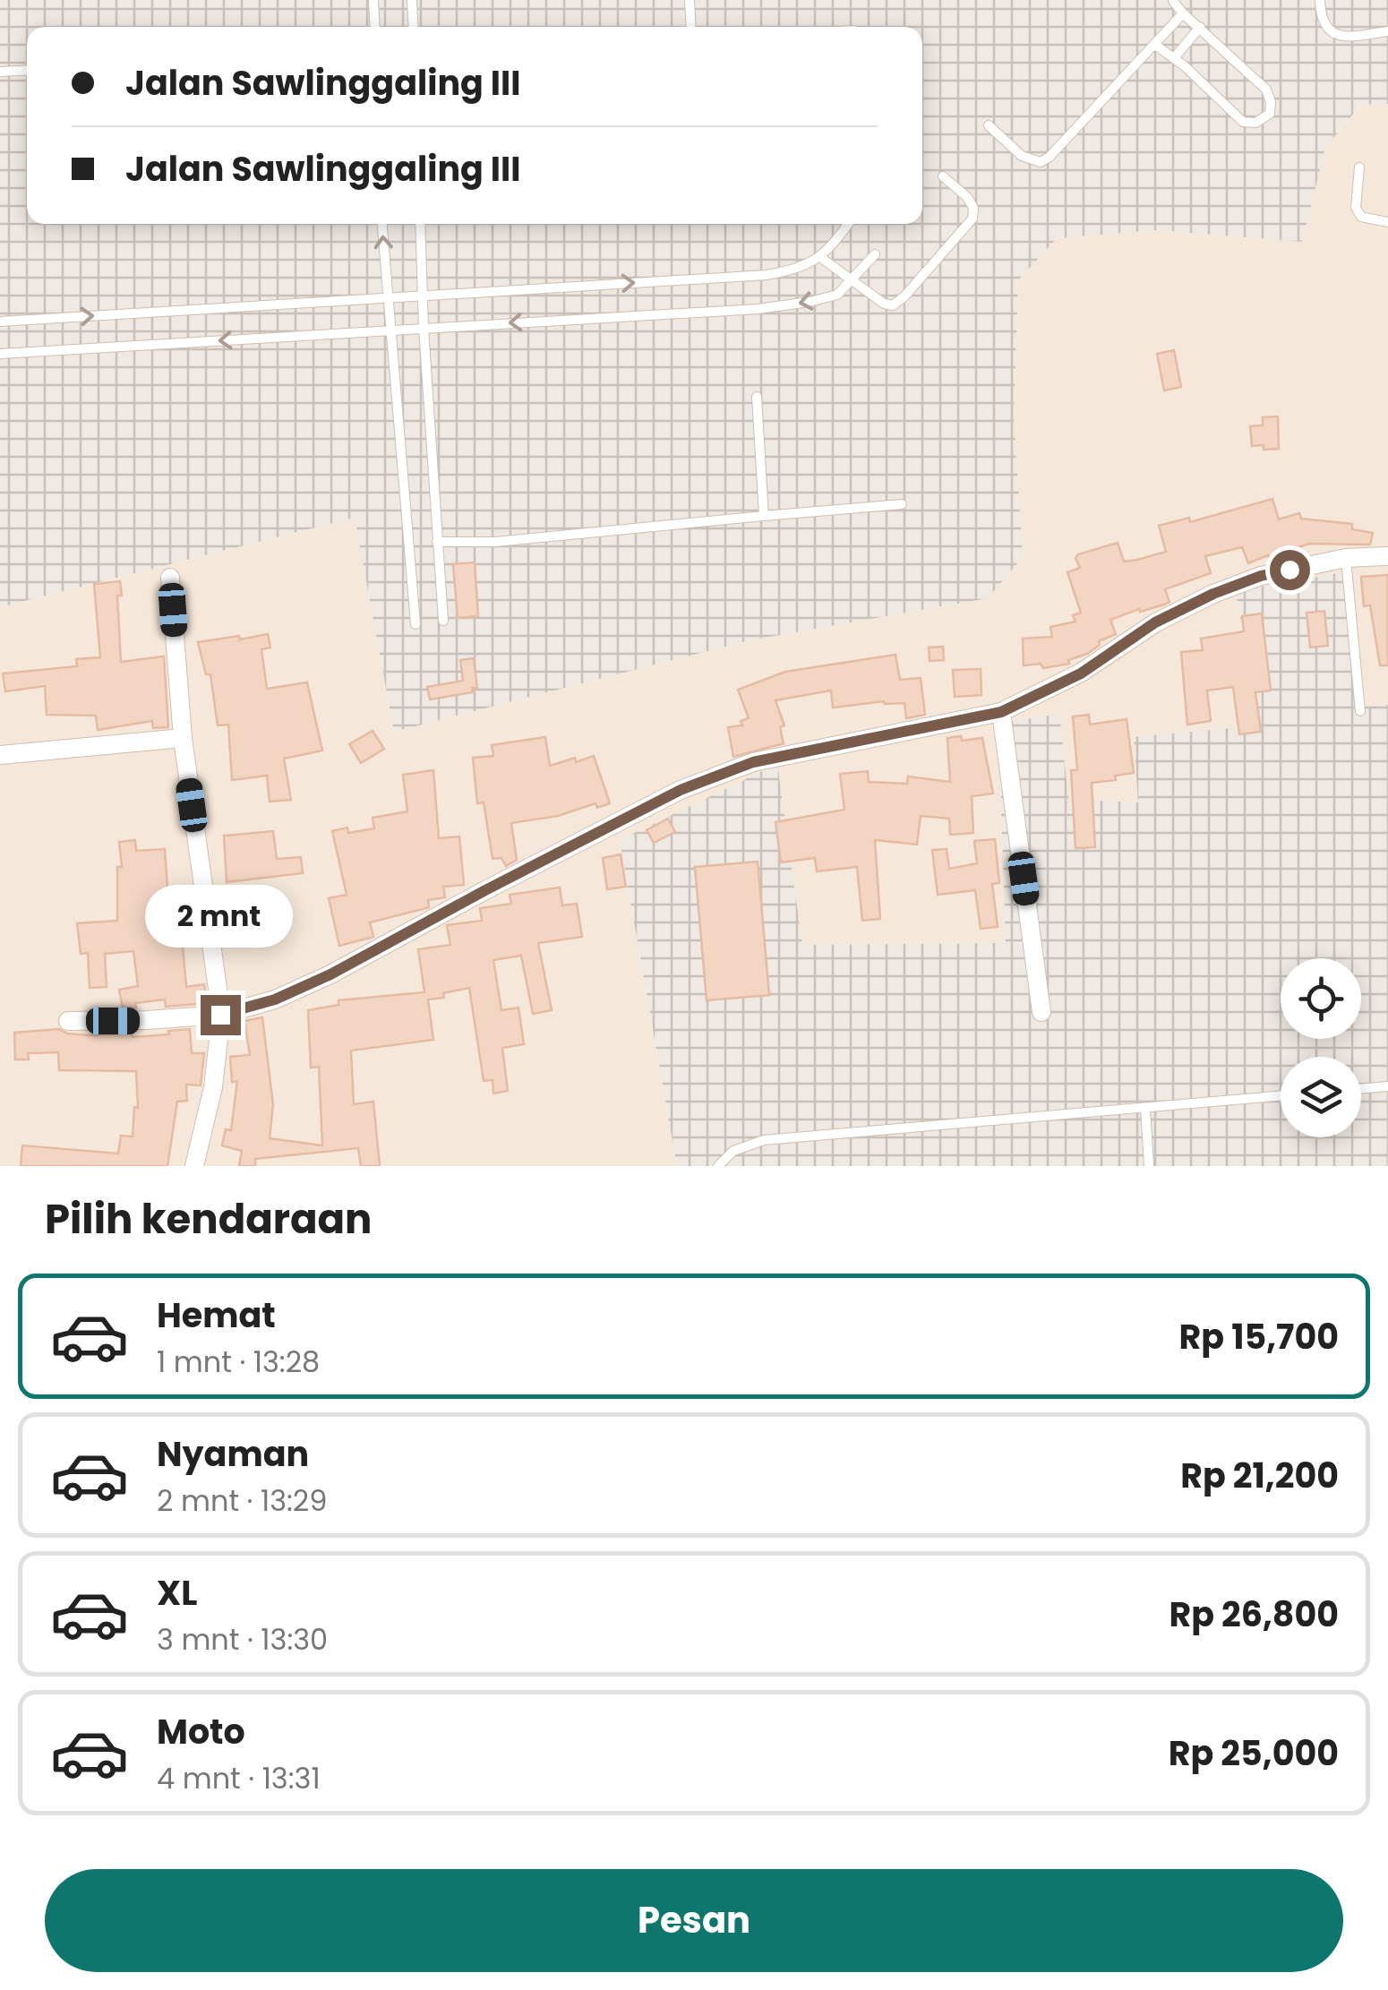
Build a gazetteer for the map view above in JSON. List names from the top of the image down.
{
  "page": {
    "banner": ["Jalan Sawlinggaling III", "Jalan Sawlinggaling III"],
    "bubble": "2 mnt",
    "heading": "Pilih kendaraan",
    "list": [
      {
        "name": "Hemat",
        "note": "1 mnt · 13:28",
        "value": "Rp 15,700"
      },
      {
        "name": "Nyaman",
        "note": "2 mnt · 13:29",
        "value": "Rp 21,200"
      },
      {
        "name": "XL",
        "note": "3 mnt · 13:30",
        "value": "Rp 26,800"
      },
      {
        "name": "Moto",
        "note": "4 mnt · 13:31",
        "value": "Rp 25,000"
      }
    ],
    "buttons": "Pesan"
  }
}
